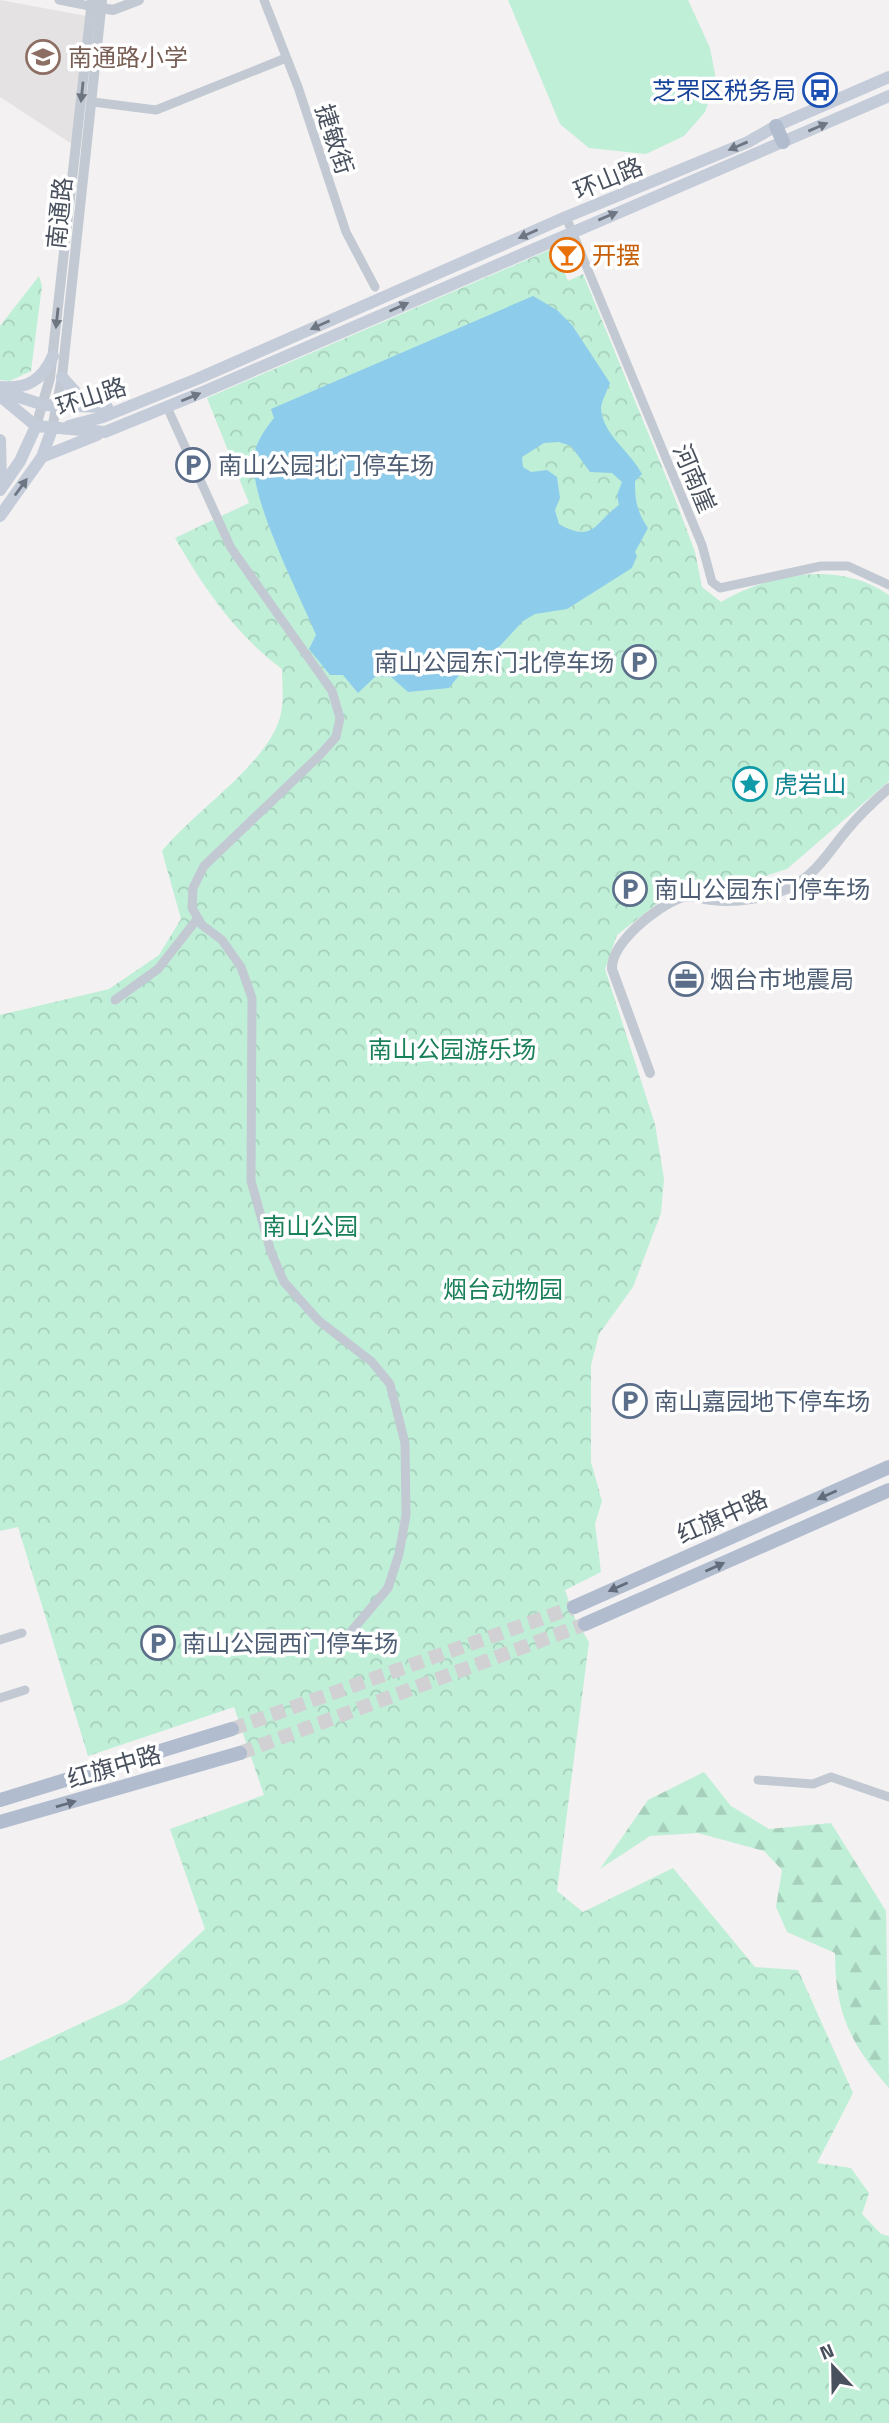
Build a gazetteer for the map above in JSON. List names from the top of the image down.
{
  "streets": {
    "main road": ["环山路", "红旗中路"],
    "street": ["捷敏街", "南通路", "河南崖"]
  },
  "crossings": [
    ["环山路", "南通路"],
    ["环山路", "河南崖"]
  ],
  "parks": ["南山公园游乐场", "南山公园", "烟台动物园"],
  "places": {
    "school or university": ["南通路小学"],
    "bus stop": ["芝罘区税务局"],
    "bar": ["开摆"],
    "parking": [
      "南山公园北门停车场",
      "南山公园东门北停车场",
      "南山公园东门停车场",
      "南山嘉园地下停车场",
      "南山公园西门停车场"
    ],
    "place": ["虎岩山"],
    "office": ["烟台市地震局"]
  },
  "north": "top"
}
